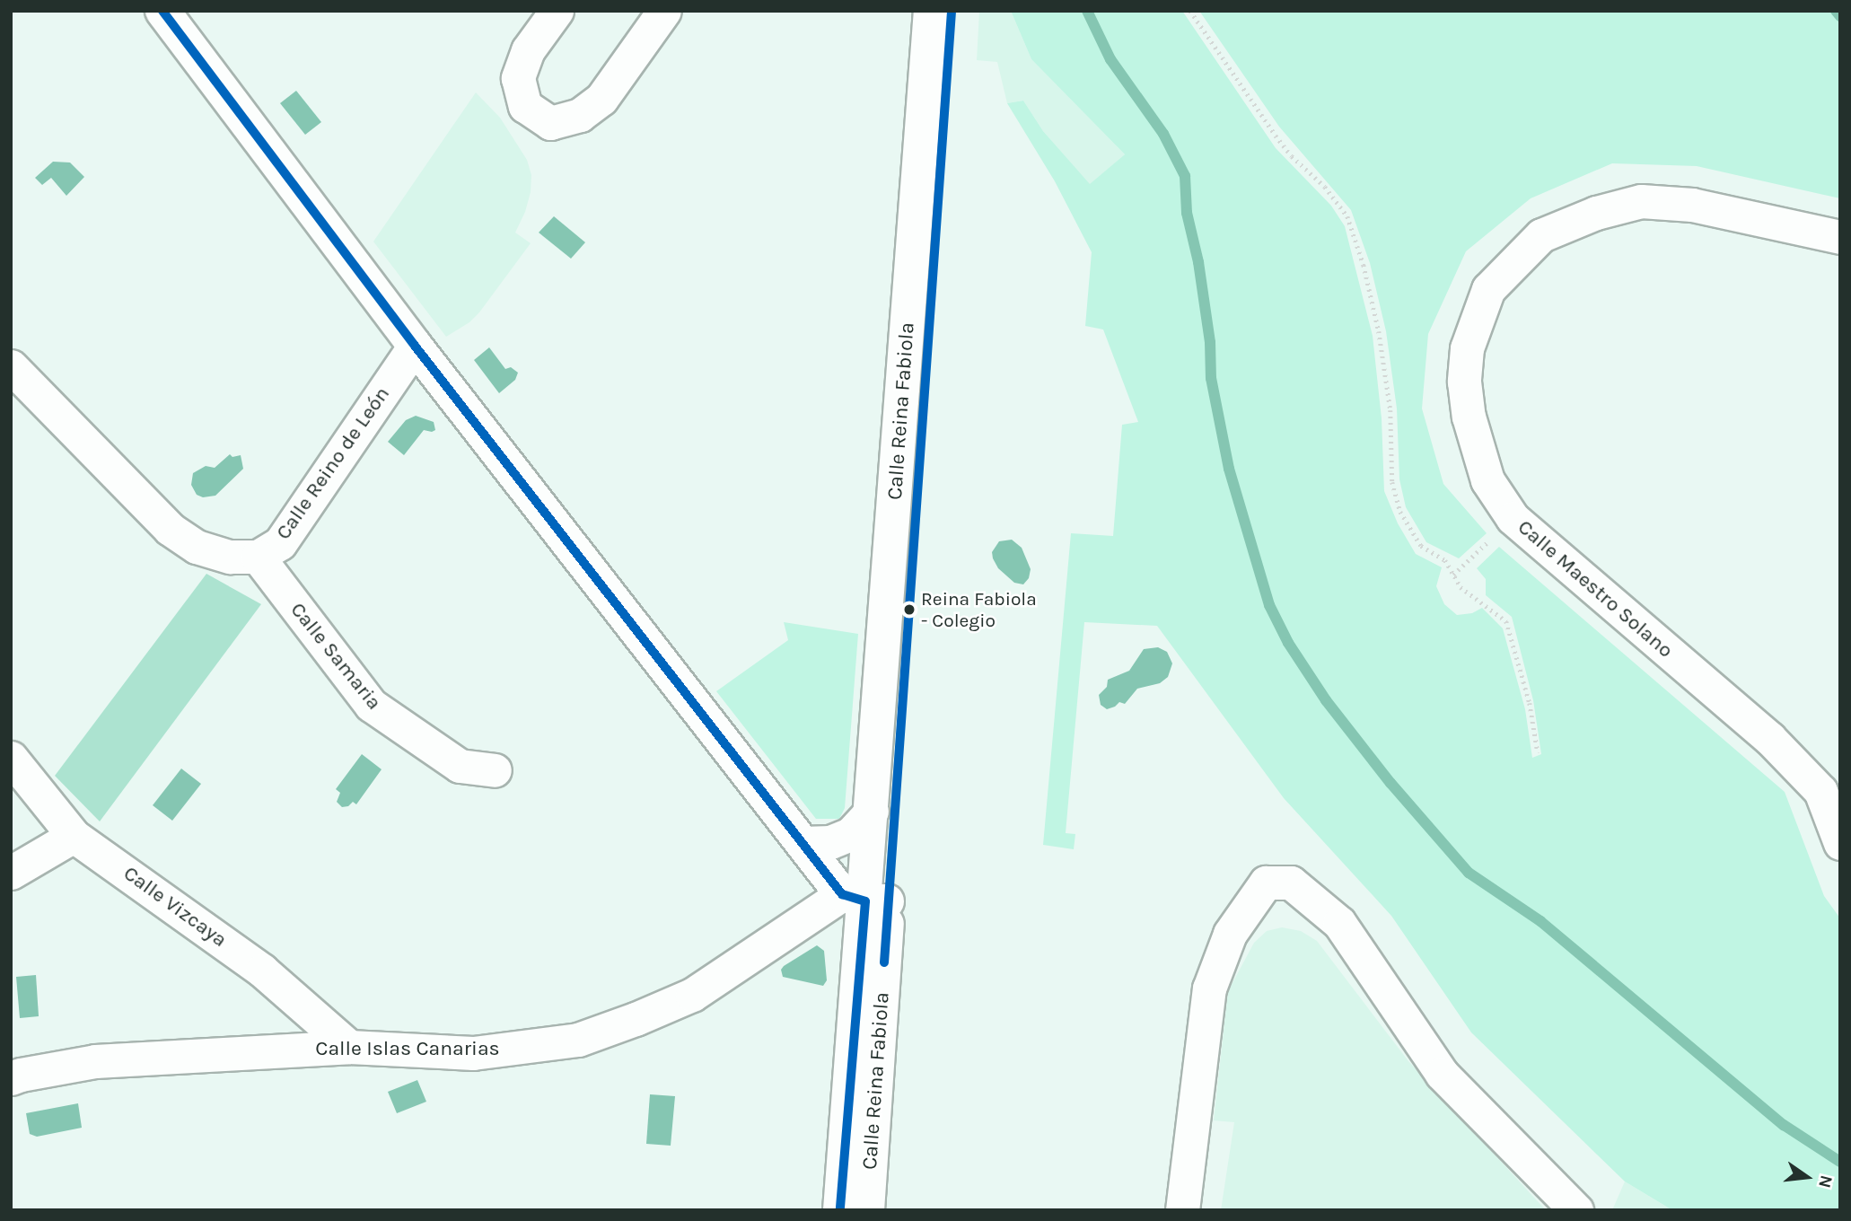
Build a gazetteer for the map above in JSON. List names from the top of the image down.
{
  "streets": {
    "street": [
      "Calle Reina Fabiola",
      "Calle Reino de León",
      "Calle Maestro Solano",
      "Calle Samaria",
      "Calle Vizcaya",
      "Calle Islas Canarias"
    ]
  },
  "crossings": [
    ["Calle Reina Fabiola", "Calle Islas Canarias"],
    ["Calle Reino de León", "Calle Samaria"],
    ["Calle Vizcaya", "Calle Islas Canarias"]
  ],
  "places": ["Reina Fabiola - Colegio"],
  "north": "right"
}
